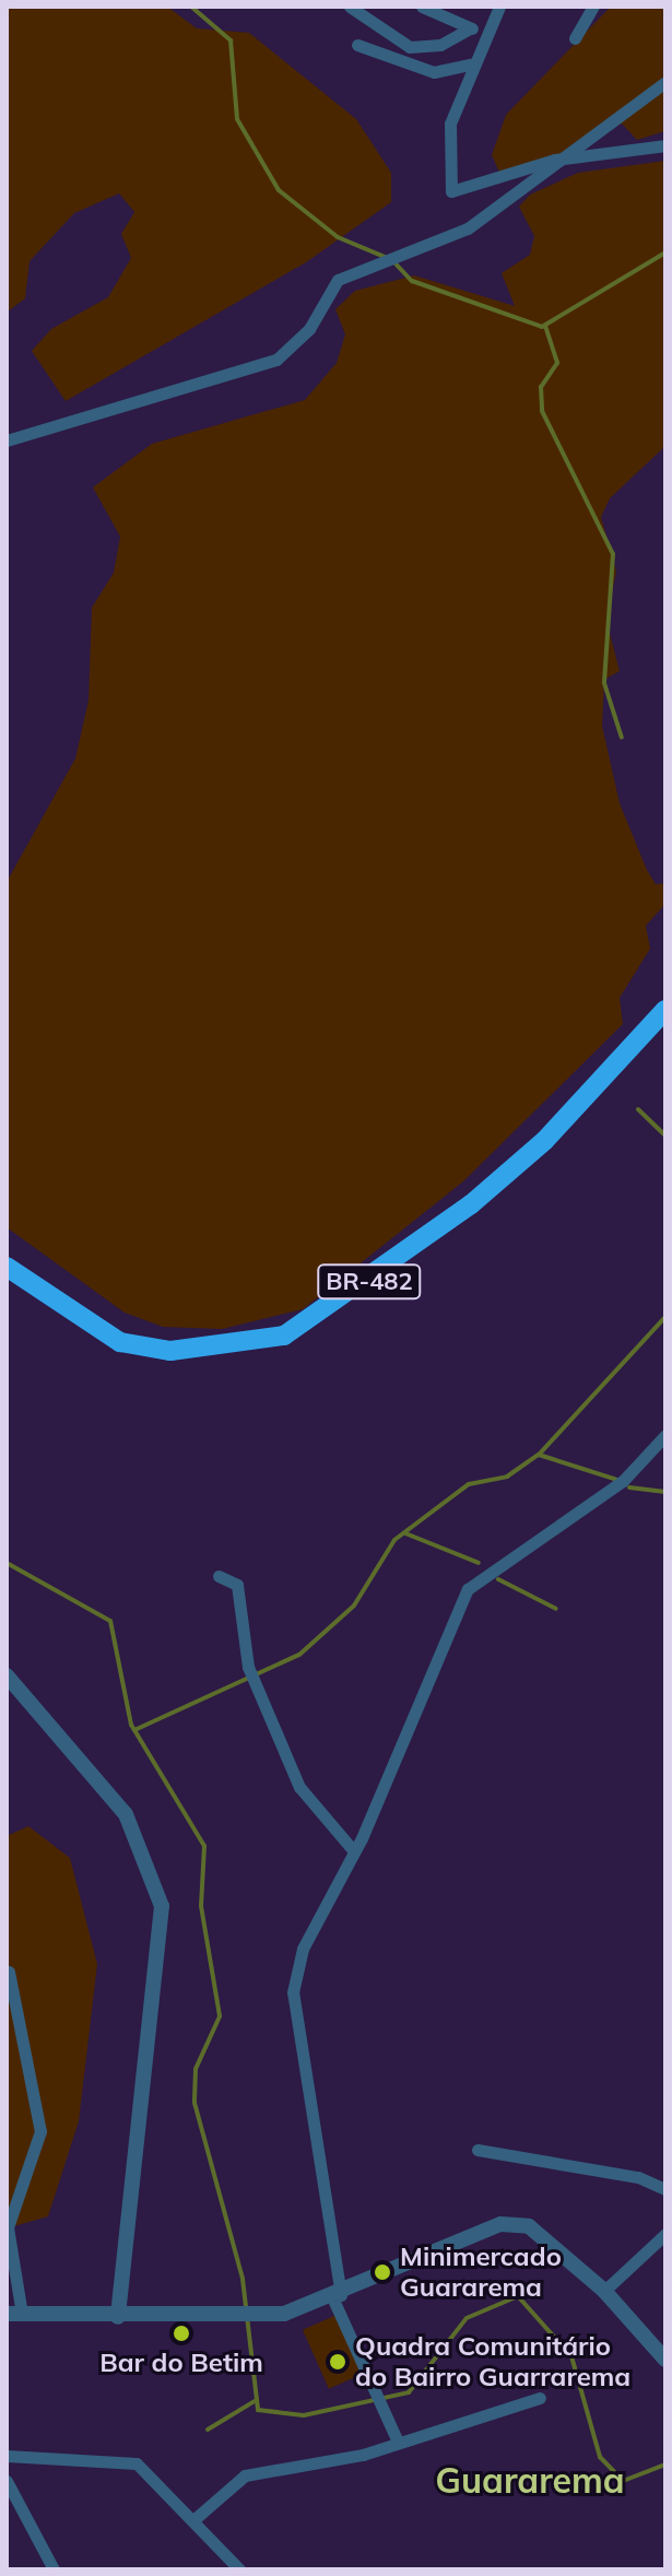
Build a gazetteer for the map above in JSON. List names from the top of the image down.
{
  "streets": {
    "highway": ["BR-482"]
  },
  "districts": ["Guararema"],
  "places": ["Minimercado Guararema", "Bar do Betim", "Quadra Comunitário do Bairro Guarrarema"]
}
